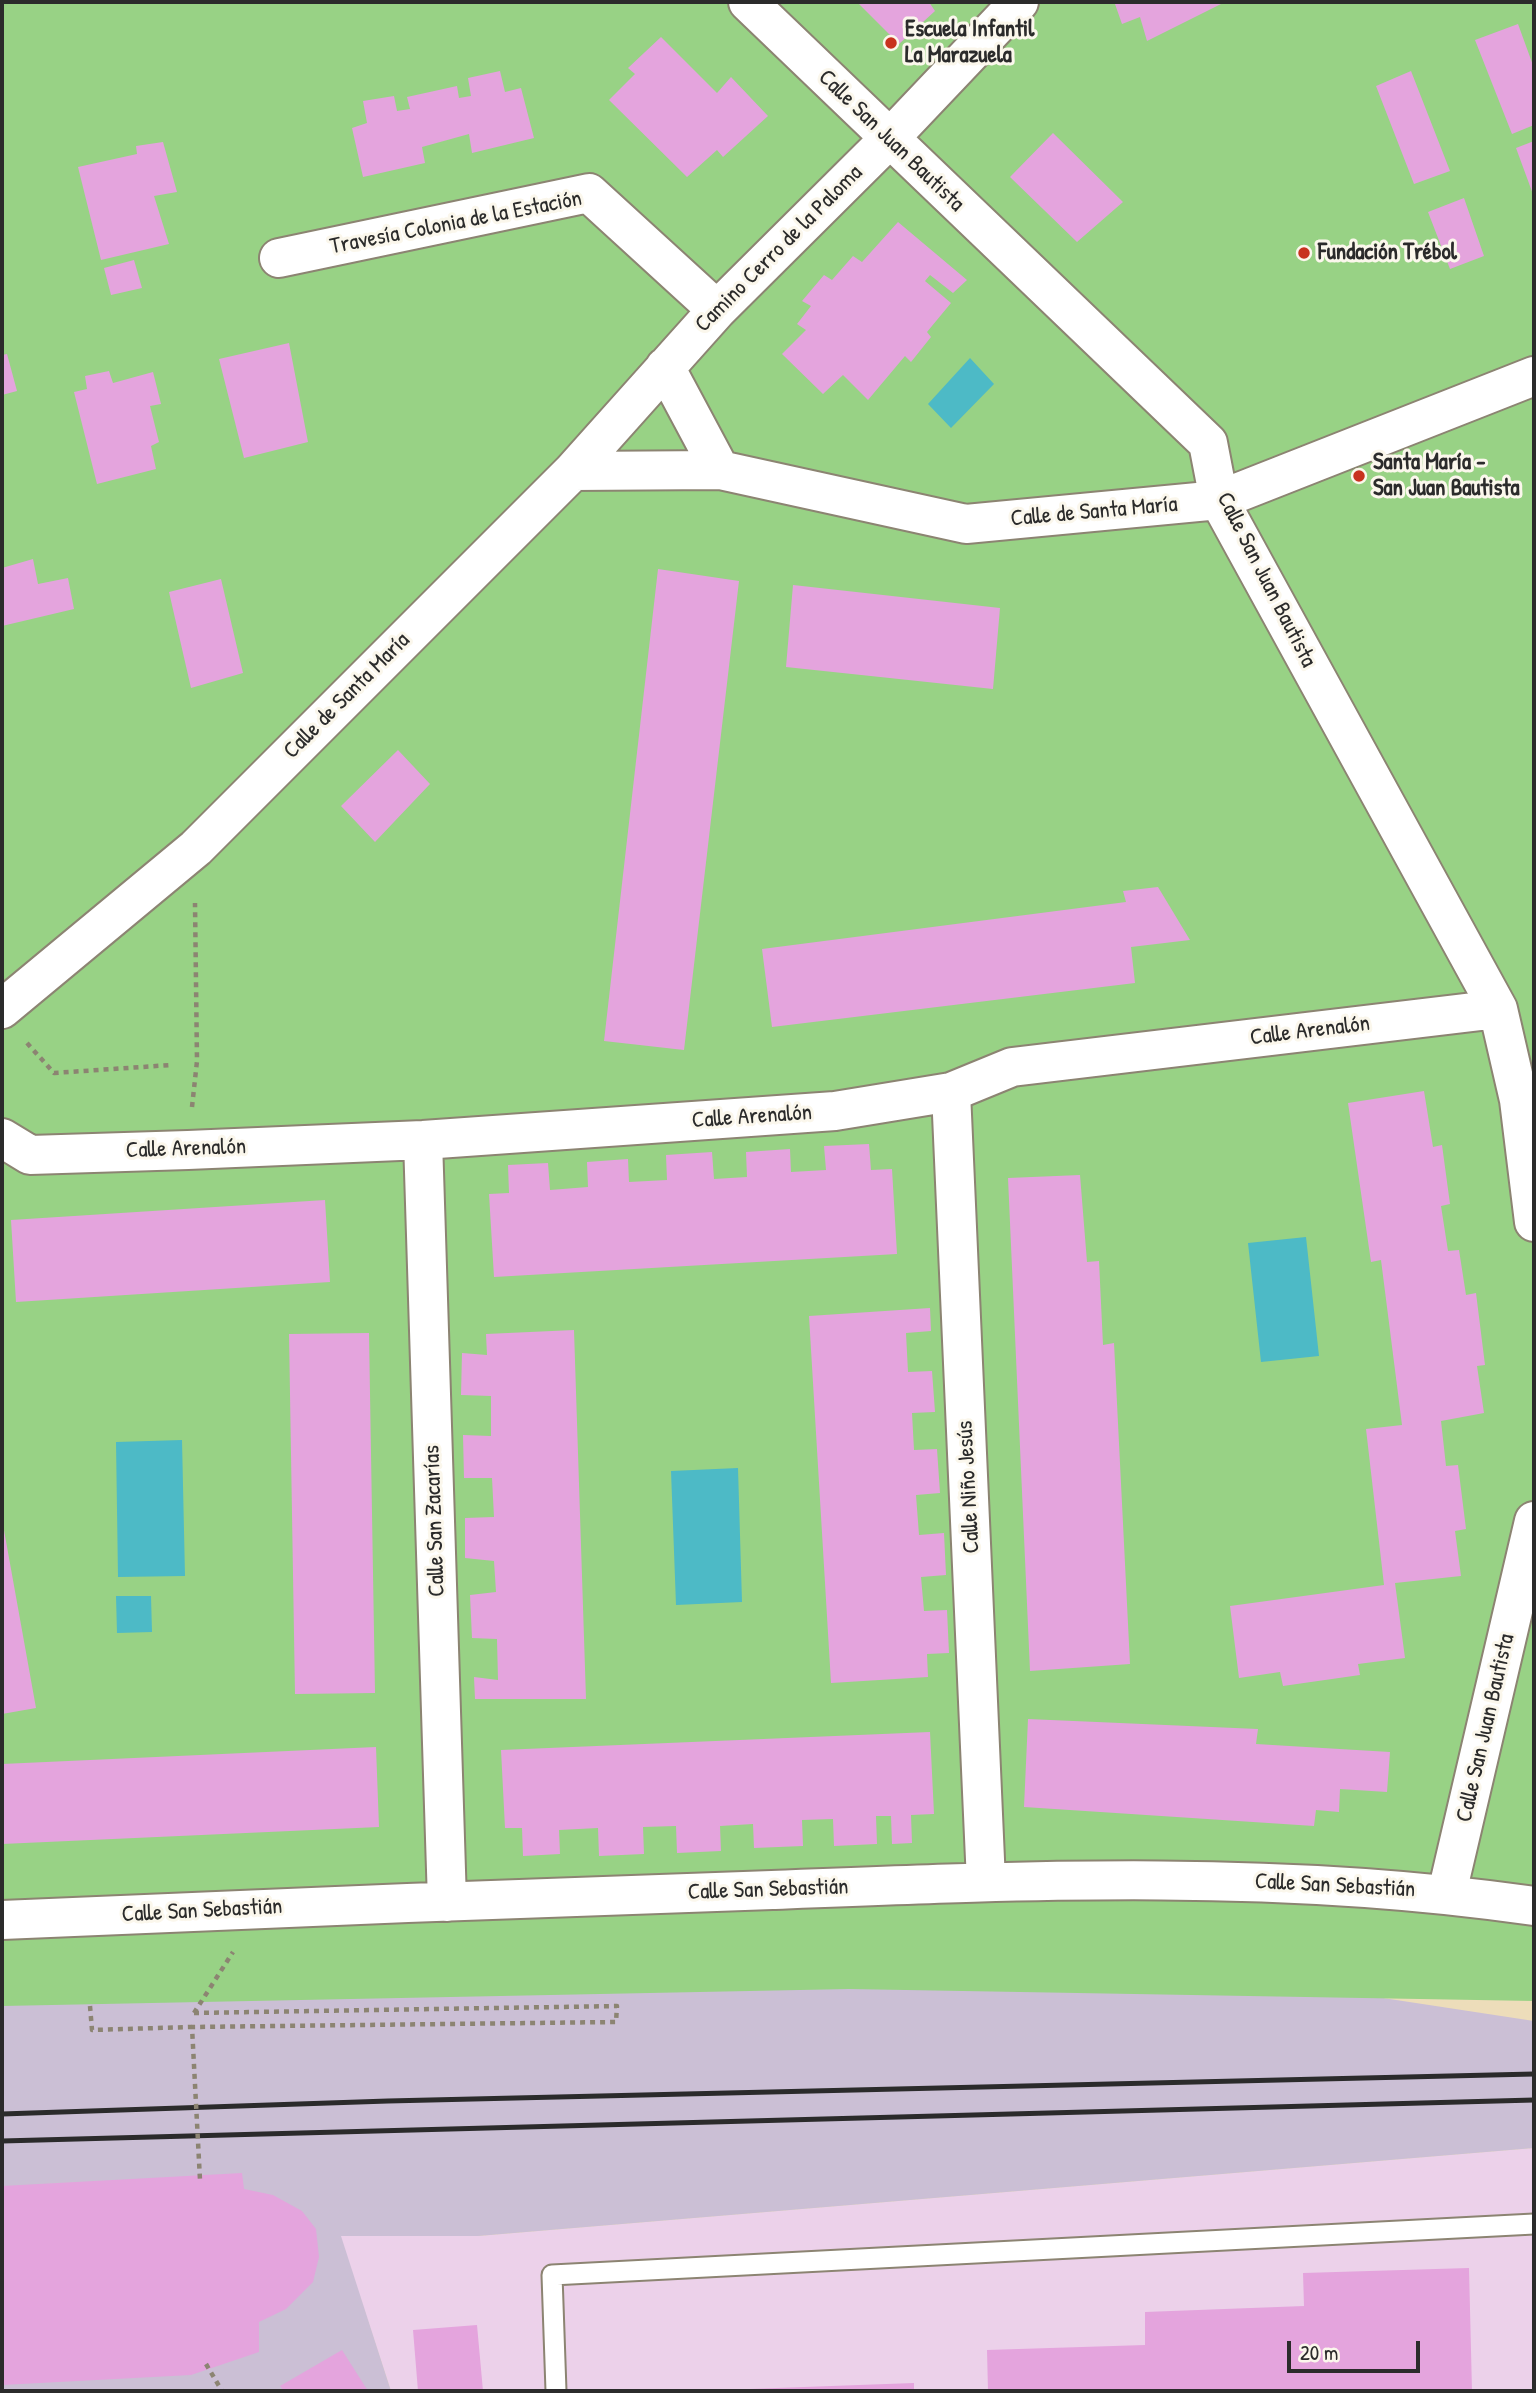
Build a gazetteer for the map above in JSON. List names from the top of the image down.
{
  "streets": {
    "street": [
      "Calle San Juan Bautista",
      "Travesía Colonia de la Estación",
      "Camino Cerro de la Paloma",
      "Calle de Santa María",
      "Calle Arenalón",
      "Calle Niño Jesús",
      "Calle San Zacarías",
      "Calle San Sebastián"
    ]
  },
  "crossings": [
    ["Calle San Juan Bautista", "Camino Cerro de la Paloma"],
    ["Calle San Juan Bautista", "Calle de Santa María"],
    ["Calle San Juan Bautista", "Calle Arenalón"],
    ["Calle San Juan Bautista", "Calle San Sebastián"],
    ["Travesía Colonia de la Estación", "Camino Cerro de la Paloma"],
    ["Camino Cerro de la Paloma", "Calle de Santa María"],
    ["Calle Arenalón", "Calle Niño Jesús"],
    ["Calle Arenalón", "Calle San Zacarías"],
    ["Calle Niño Jesús", "Calle San Sebastián"],
    ["Calle San Zacarías", "Calle San Sebastián"]
  ],
  "places": ["Escuela Infantil La Marazuela", "Fundación Trébol", "Santa María - San Juan Bautista"],
  "scale_bar": "20 m"
}
